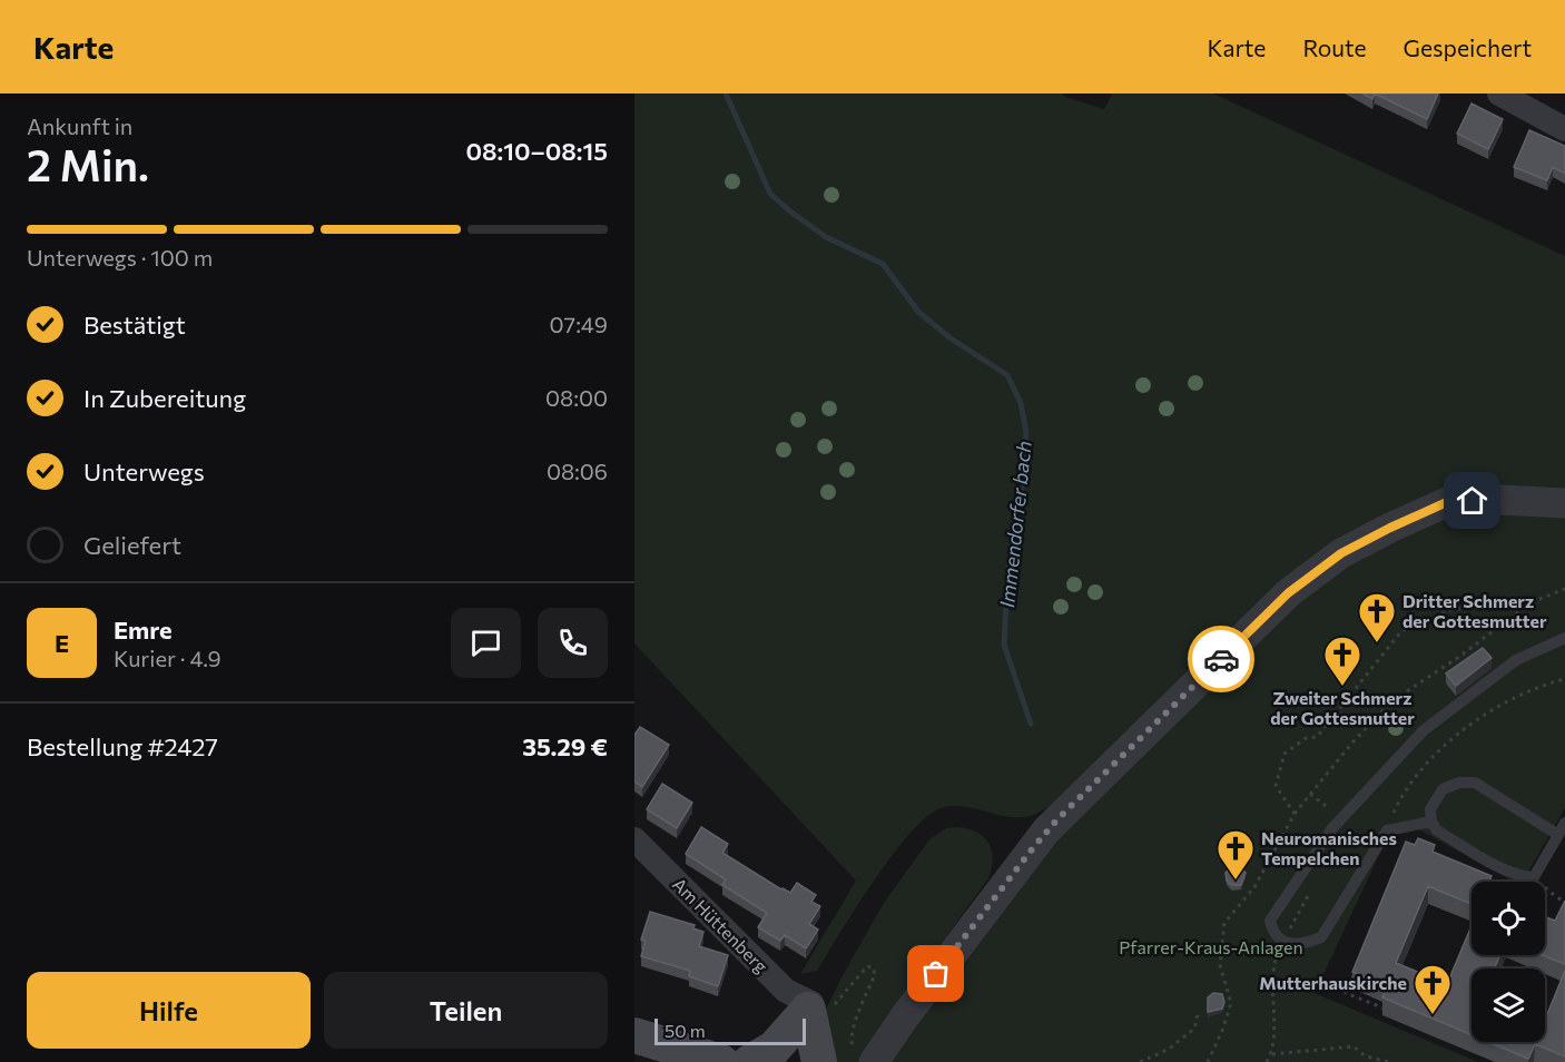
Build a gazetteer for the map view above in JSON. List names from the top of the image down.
{
  "streets": {
    "street": ["Am Hüttenberg"]
  },
  "water": ["Immendorfer bach"],
  "parks": ["Pfarrer-Kraus-Anlagen"],
  "places": {
    "church": [
      "Dritter Schmerz der Gottesmutter",
      "Zweiter Schmerz der Gottesmutter",
      "Neuromanisches Tempelchen",
      "Mutterhauskirche"
    ]
  },
  "scale_bar": "50 m",
  "page": {
    "header": "Karte",
    "nav": ["Karte", "Route", "Gespeichert"],
    "heading": ["2 Min.", "Ankunft in", "08:10–08:15"],
    "panel": [
      "Emre",
      "Kurier · 4.9",
      "Bestellung #2427",
      "35.29 €"
    ],
    "bar": "Unterwegs · 100 m",
    "list": [
      ["Bestätigt", "07:49"],
      ["In Zubereitung", "08:00"],
      ["Unterwegs", "08:06"],
      "Geliefert"
    ],
    "round": "E",
    "buttons": ["Hilfe", "Teilen"],
    "scale": "50 m"
  }
}
